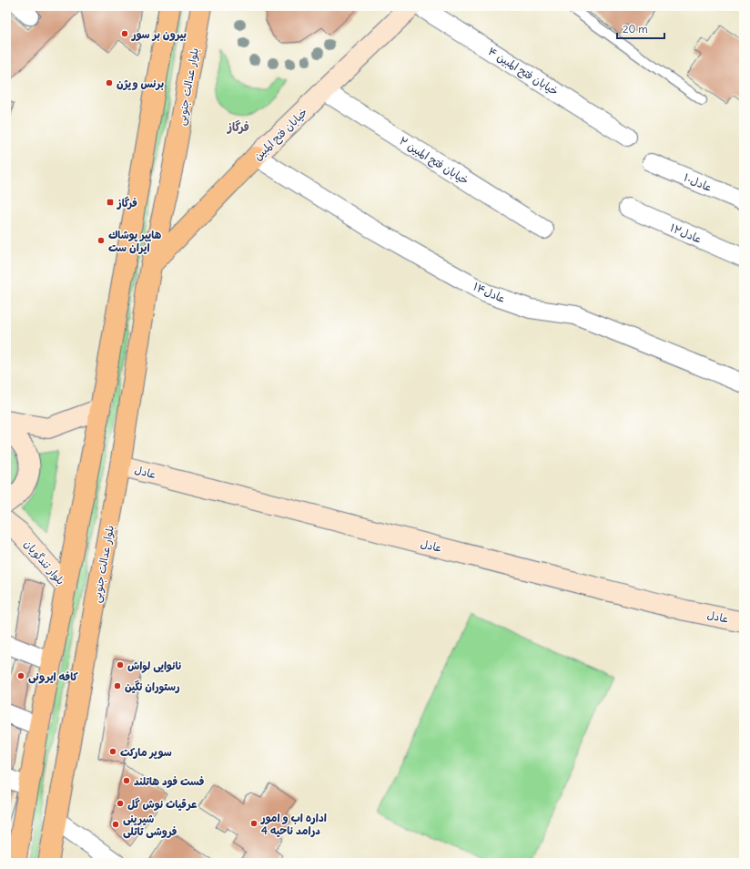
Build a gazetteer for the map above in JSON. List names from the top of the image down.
{
  "streets": {
    "main road": ["بلوار عدالت جنوبی", "خیابان فتح المبین"],
    "street": [
      "خیابان فتح المبین ۴",
      "خیابان فتح المبین ۲",
      "عادل۱۰",
      "عادل۱۲",
      "عادل۱۴",
      "عادل",
      "بلوار تندگویان"
    ]
  },
  "crossings": [
    ["بلوار عدالت جنوبی", "خیابان فتح المبین"],
    ["بلوار عدالت جنوبی", "عادل"],
    ["خیابان فتح المبین", "خیابان فتح المبین ۲"],
    ["خیابان فتح المبین", "عادل۱۴"]
  ],
  "districts": ["فرگاز"],
  "places": {
    "other": [
      "بیرون بر سور",
      "برنس ویژن",
      "هايپر پوشاك ايران ست",
      "نانوایی لواش",
      "کافه ایرونی",
      "رستوران نگین",
      "سوپر مارکت",
      "فست فود هاتلند",
      "عرقیات نوش گل",
      "اداره اب و امور درامد ناحیه 4",
      "شیرینی فروشی تاتلی"
    ],
    "transit": ["فرگاز"]
  },
  "scale_bar": "20 m"
}
